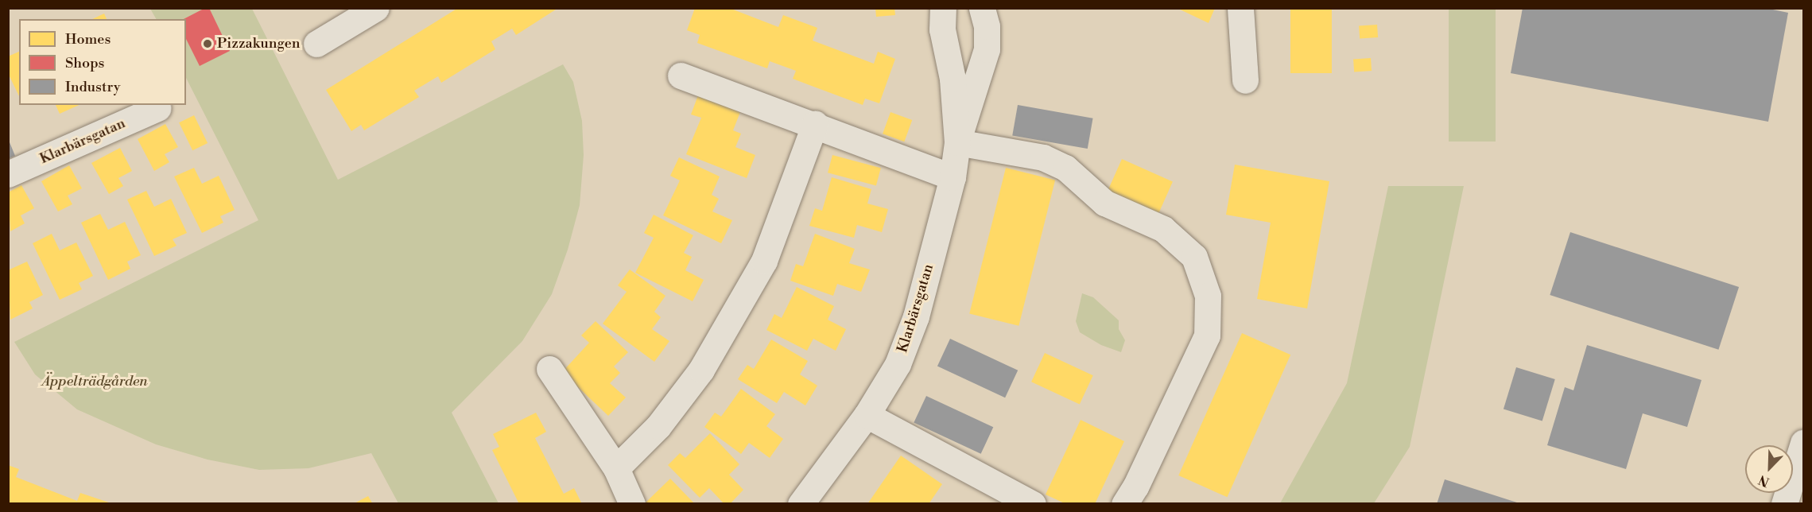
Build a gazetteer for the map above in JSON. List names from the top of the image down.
{
  "streets": {
    "street": ["Klarbärsgatan"]
  },
  "parks": ["Äppelträdgården"],
  "places": ["Pizzakungen"],
  "legend": ["Homes", "Shops", "Industry"],
  "north": "bottom left"
}
